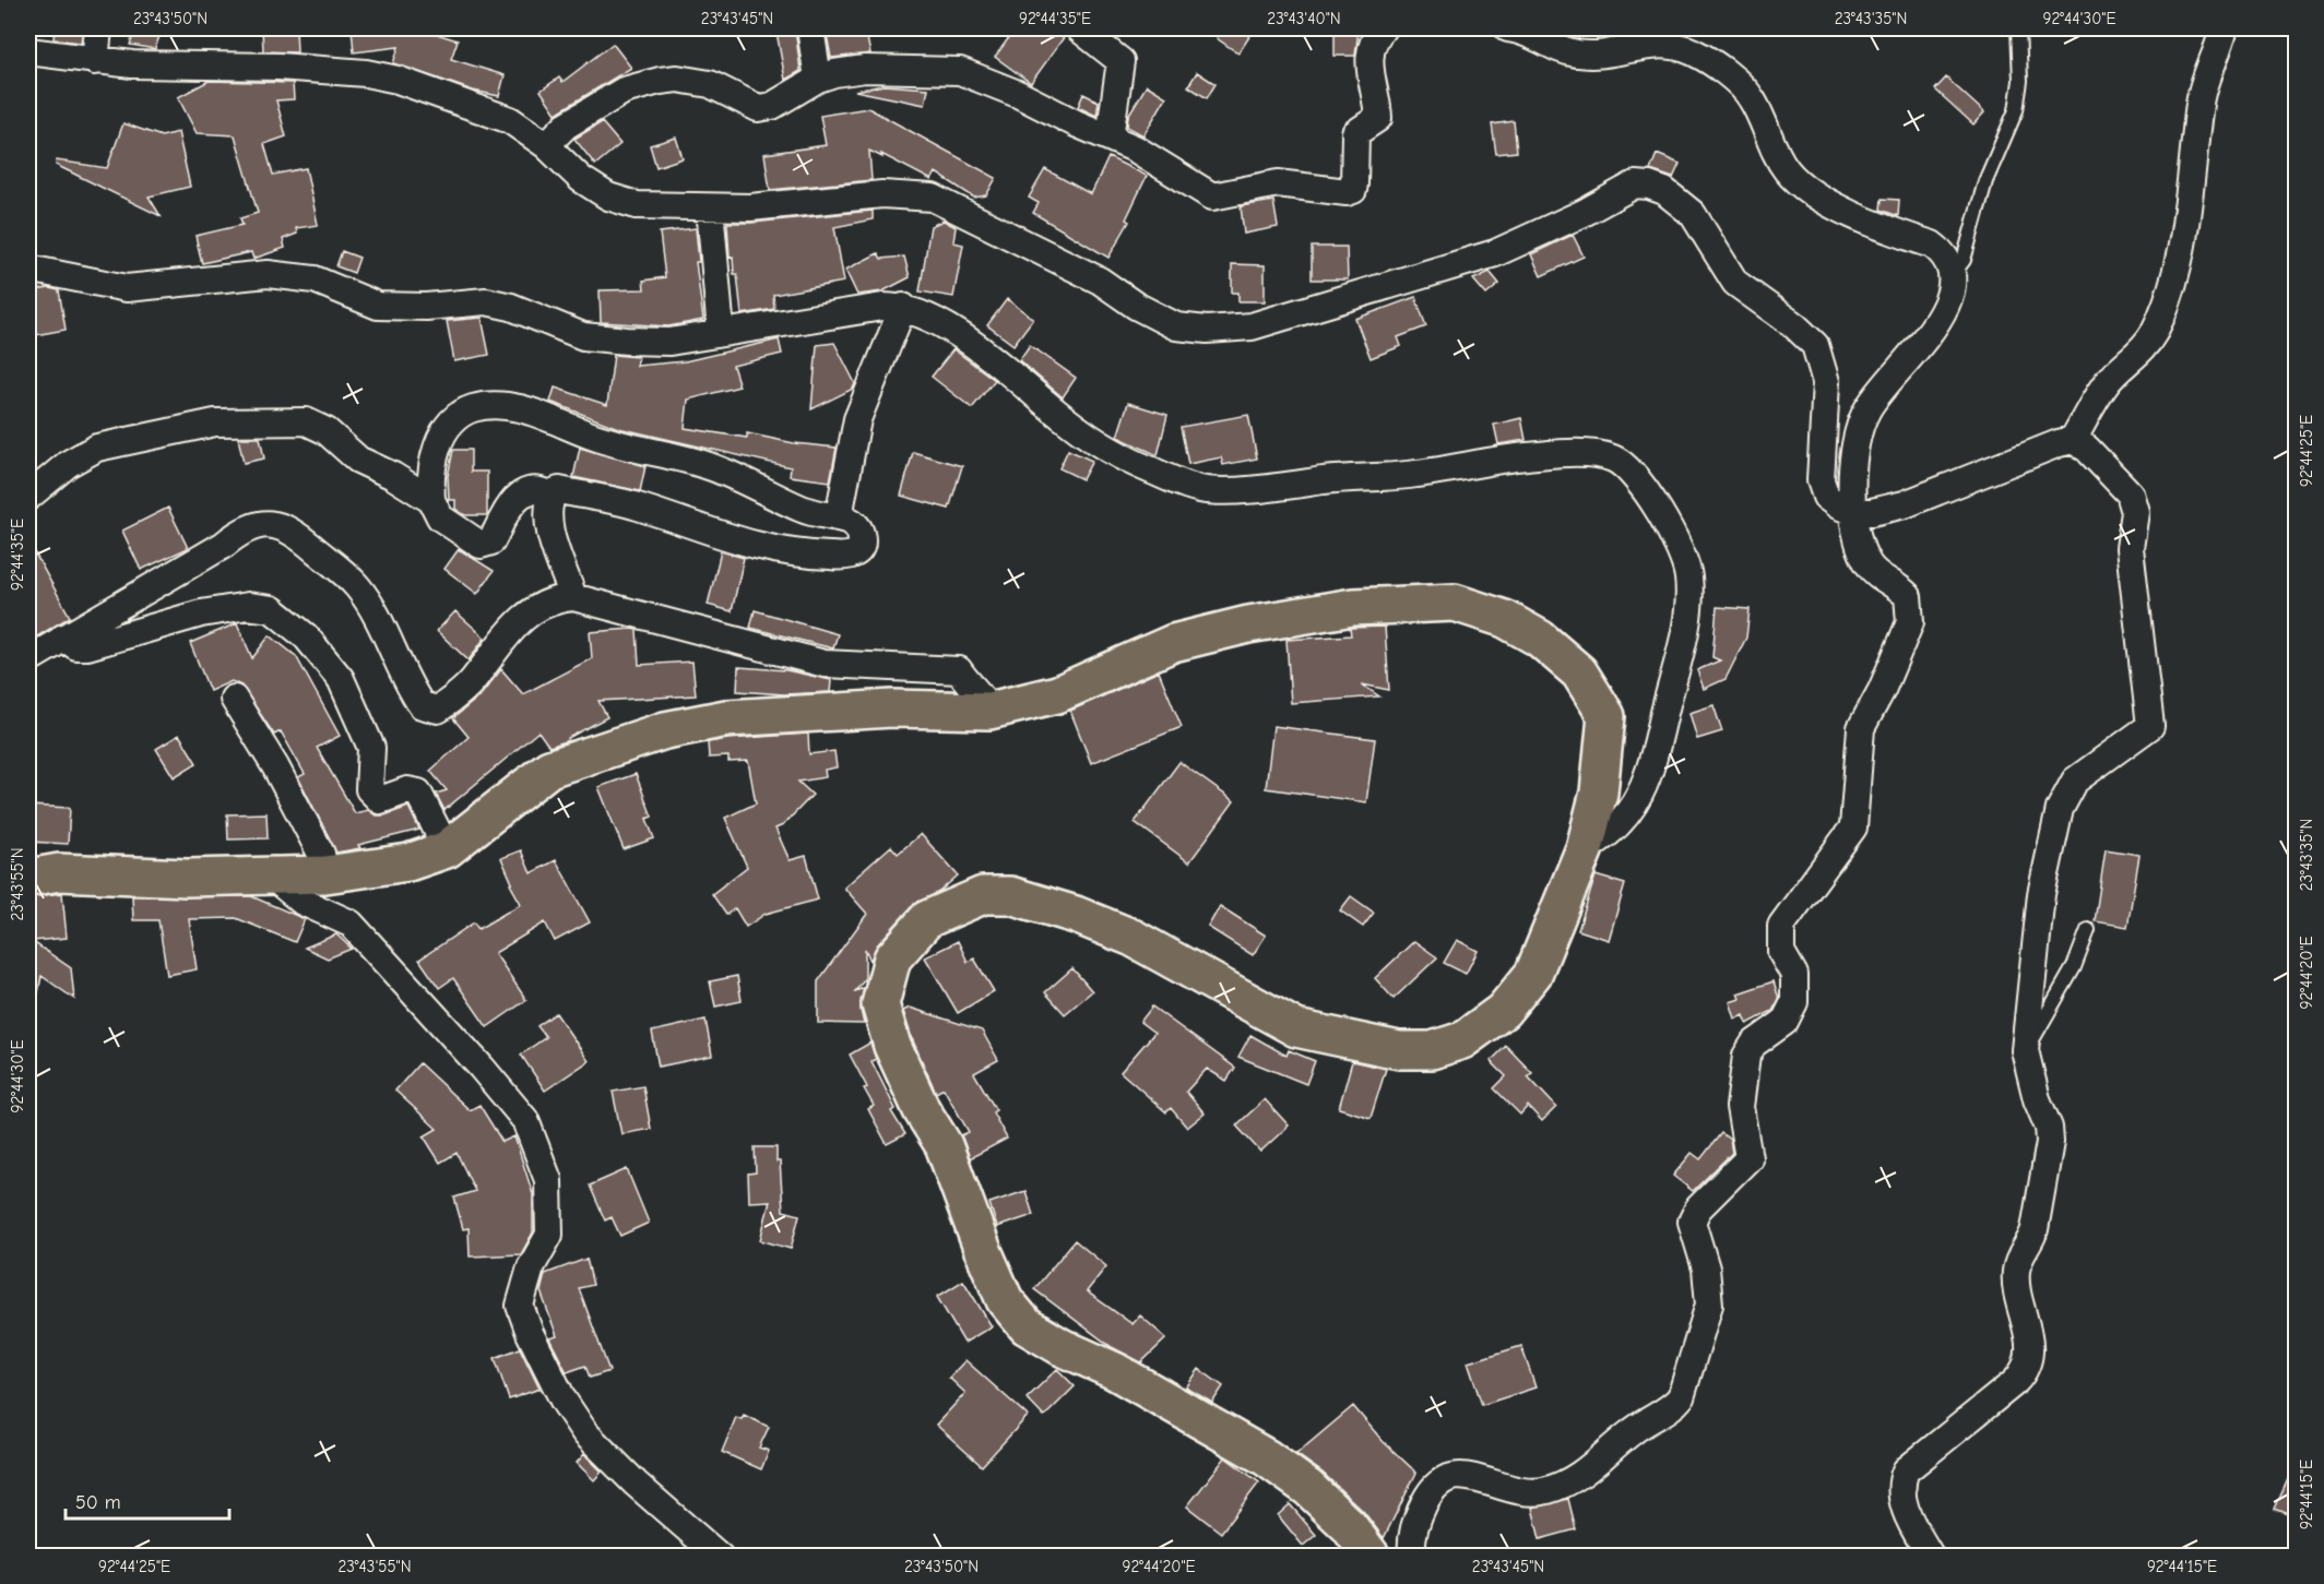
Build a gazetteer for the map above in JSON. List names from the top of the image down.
{
  "scale_bar": "50 m",
  "coordinates": [
    "23°43'50\"N",
    "23°43'45\"N",
    "92°44'35\"E",
    "23°43'40\"N",
    "23°43'35\"N",
    "92°44'30\"E",
    "92°44'25\"E",
    "23°43'55\"N",
    "92°44'20\"E",
    "92°44'15\"E"
  ]
}
